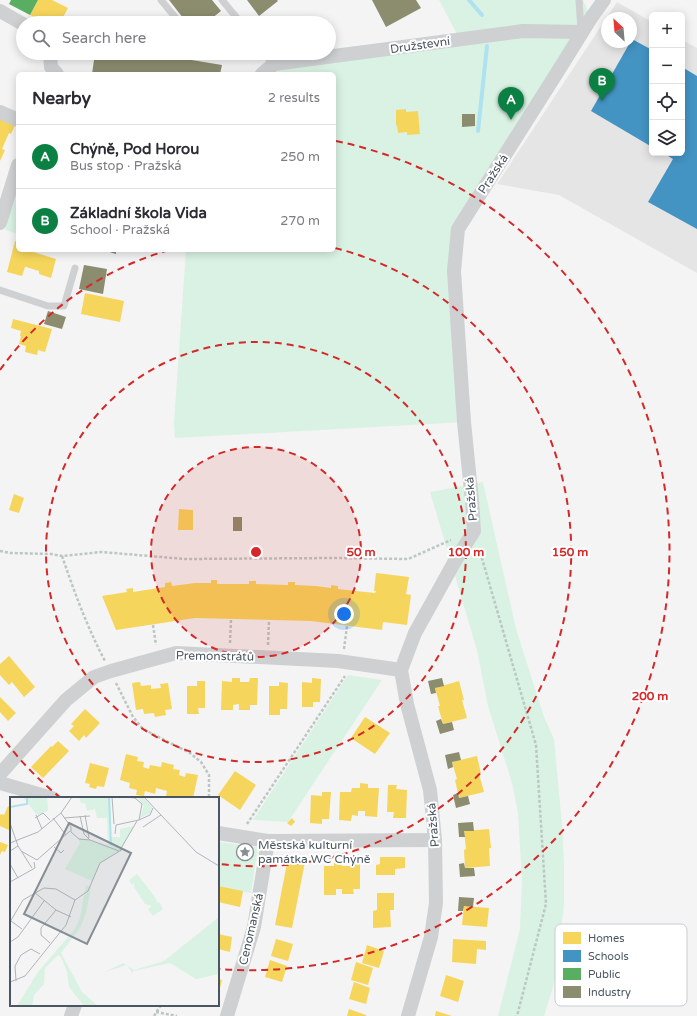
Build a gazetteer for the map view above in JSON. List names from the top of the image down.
{
  "streets": {
    "street": [
      "Družstevní",
      "Pražská",
      "Premonstrátů",
      "Cenomanská"
    ]
  },
  "crossings": [
    ["Družstevní", "Pražská"],
    ["Pražská", "Premonstrátů"]
  ],
  "places": {
    "place": ["Městská kulturní památka WC Chýně"]
  },
  "legend": [
    "Homes",
    "Schools",
    "Public",
    "Industry"
  ],
  "north": "top left",
  "page": {
    "map_buttons": ["+", "−"],
    "search": "Search here",
    "pins": ["B", "A"],
    "heading": ["Nearby", "2 results"],
    "list": [
      {
        "mark": "A",
        "name": "Chýně, Pod Horou",
        "note": "Bus stop · Pražská",
        "value": "250 m"
      },
      {
        "mark": "B",
        "name": "Základní škola Vida",
        "note": "School · Pražská",
        "value": "270 m"
      }
    ]
  },
  "rings": [
    "50 m",
    "100 m",
    "150 m",
    "200 m"
  ]
}
